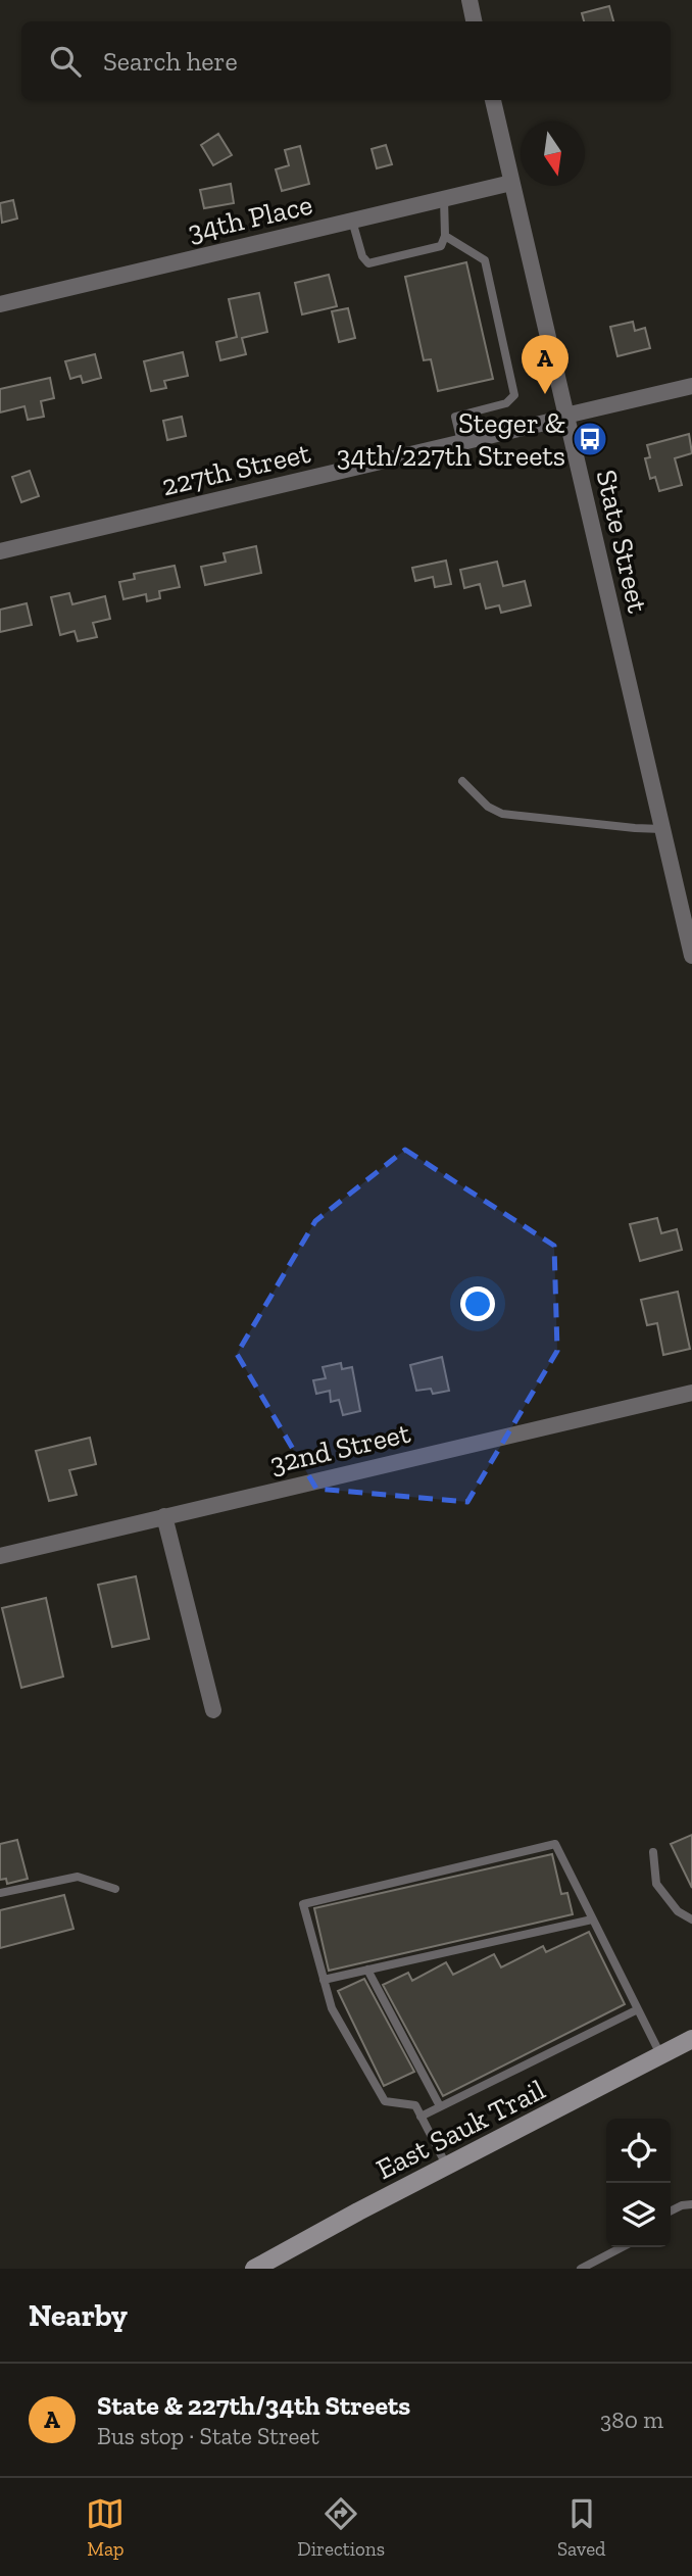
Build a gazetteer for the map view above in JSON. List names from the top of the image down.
{
  "streets": {
    "main road": ["East Sauk Trail"],
    "street": [
      "34th Place",
      "227th Street",
      "State Street",
      "32nd Street"
    ]
  },
  "crossings": [
    ["34th Place", "State Street"],
    ["227th Street", "State Street"]
  ],
  "places": {
    "bus stop": ["Steger & 34th/227th Streets"]
  },
  "north": "bottom",
  "page": {
    "search": "Search here",
    "pins": "A",
    "heading": "Nearby",
    "list": [
      {
        "mark": "A",
        "name": "State & 227th/34th Streets",
        "note": "Bus stop · State Street",
        "value": "380 m"
      }
    ],
    "nav": ["Map", "Directions", "Saved"]
  }
}
